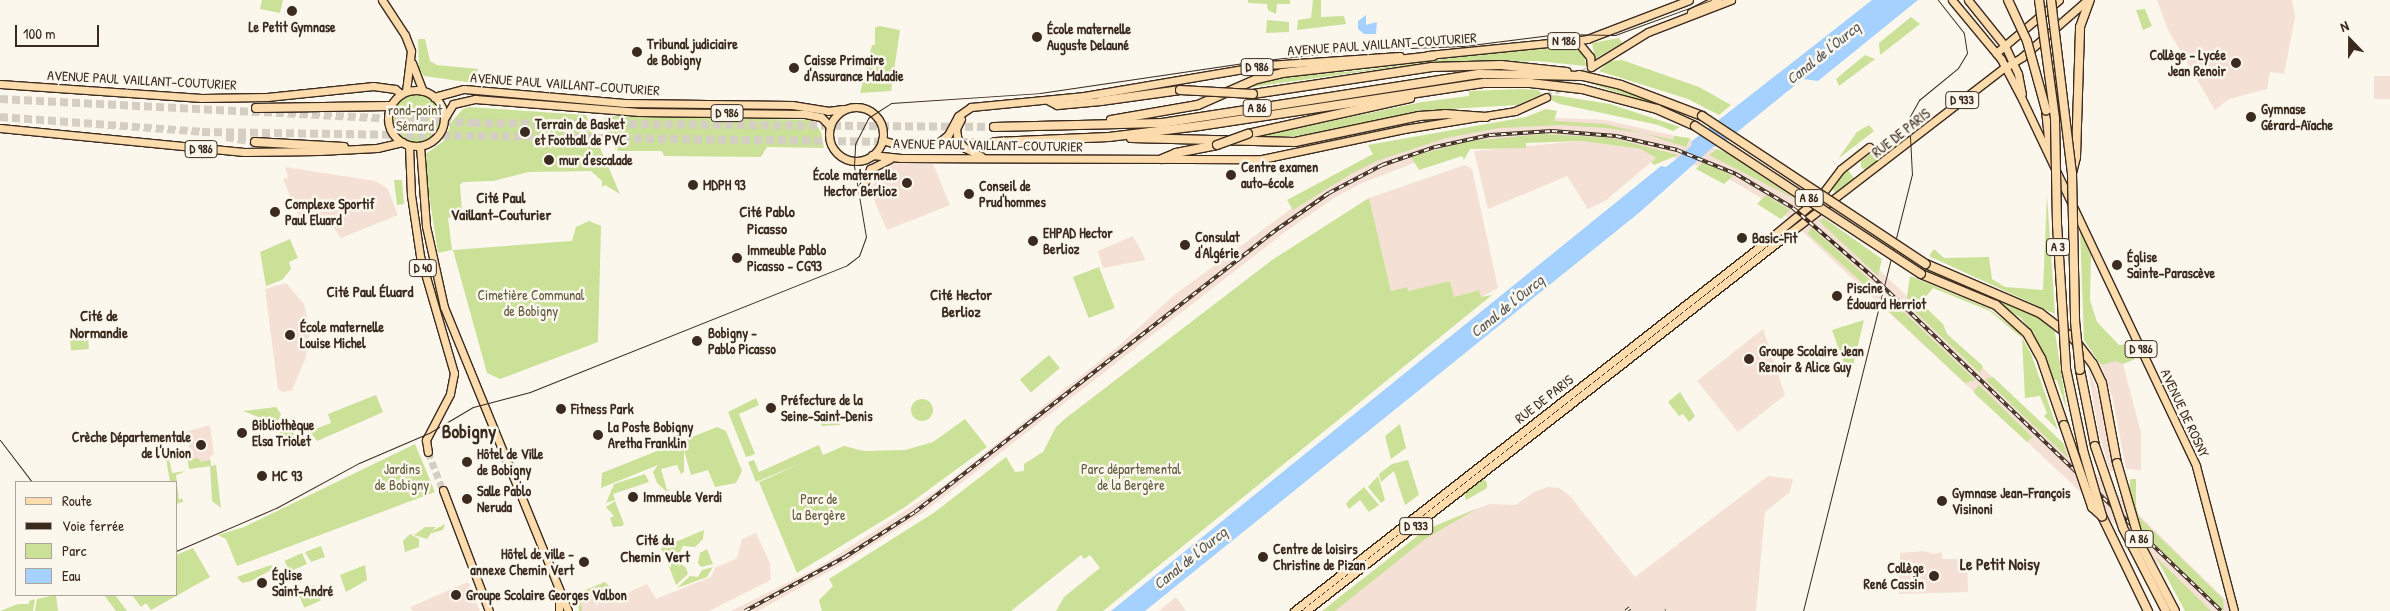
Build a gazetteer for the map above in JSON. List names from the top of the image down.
{
  "streets": {
    "highway": ["A 86", "A 3"],
    "main road": [
      "N 186",
      "AVENUE PAUL VAILLANT-COUTURIER",
      "D 986",
      "D 933",
      "RUE DE PARIS",
      "D 40",
      "AVENUE DE ROSNY"
    ]
  },
  "crossings": [
    ["N 186", "AVENUE PAUL VAILLANT-COUTURIER"],
    ["AVENUE PAUL VAILLANT-COUTURIER", "D 986"],
    ["AVENUE PAUL VAILLANT-COUTURIER", "D 40"],
    ["D 986", "D 40"],
    ["D 933", "RUE DE PARIS"],
    ["D 933", "AVENUE DE ROSNY"],
    ["A 86", "A 3"],
    ["RUE DE PARIS", "AVENUE DE ROSNY"]
  ],
  "districts": [
    "Cité Paul Vaillant-Couturier",
    "Cité Pablo Picasso",
    "Cité Paul Éluard",
    "Cité Hector Berlioz",
    "Cité de Normandie",
    "Bobigny",
    "Cité du Chemin Vert",
    "Le Petit Noisy"
  ],
  "water": ["Canal de l'Ourcq"],
  "parks": [
    "rond-point Sémard",
    "Cimetière Communal de Bobigny",
    "Jardins de Bobigny",
    "Parc départemental de la Bergère",
    "Parc de la Bergère"
  ],
  "places": [
    "Le Petit Gymnase",
    "École maternelle Auguste Delauné",
    "Tribunal judiciaire de Bobigny",
    "Collège - Lycée Jean Renoir",
    "Caisse Primaire d'Assurance Maladie",
    "Gymnase Gérard-Aïache",
    "Terrain de Basket et Football de PVC",
    "mur d'escalade",
    "Centre examen auto-école",
    "École maternelle Hector Berlioz",
    "MDPH 93",
    "Conseil de Prud'hommes",
    "Complexe Sportif Paul Eluard",
    "Basic-Fit",
    "EHPAD Hector Berlioz",
    "Consulat d'Algérie",
    "Immeuble Pablo Picasso - CG93",
    "Église Sainte-Parascève",
    "Piscine Édouard Herriot",
    "École maternelle Louise Michel",
    "Bobigny - Pablo Picasso",
    "Groupe Scolaire Jean Renoir & Alice Guy",
    "Préfecture de la Seine-Saint-Denis",
    "Fitness Park",
    "Bibliothèque Elsa Triolet",
    "La Poste Bobigny Aretha Franklin",
    "Crèche Départementale de l'Union",
    "Hôtel de Ville de Bobigny",
    "MC 93",
    "Immeuble Verdi",
    "Salle Pablo Neruda",
    "Gymnase Jean-François Visinoni",
    "Centre de loisirs Christine de Pizan",
    "Hôtel de ville - annexe Chemin Vert",
    "Collège René Cassin",
    "Église Saint-André",
    "Groupe Scolaire Georges Valbon"
  ],
  "legend": [
    "Route",
    "Voie ferrée",
    "Parc",
    "Eau"
  ],
  "scale_bar": "100 m",
  "north": "top"
}
